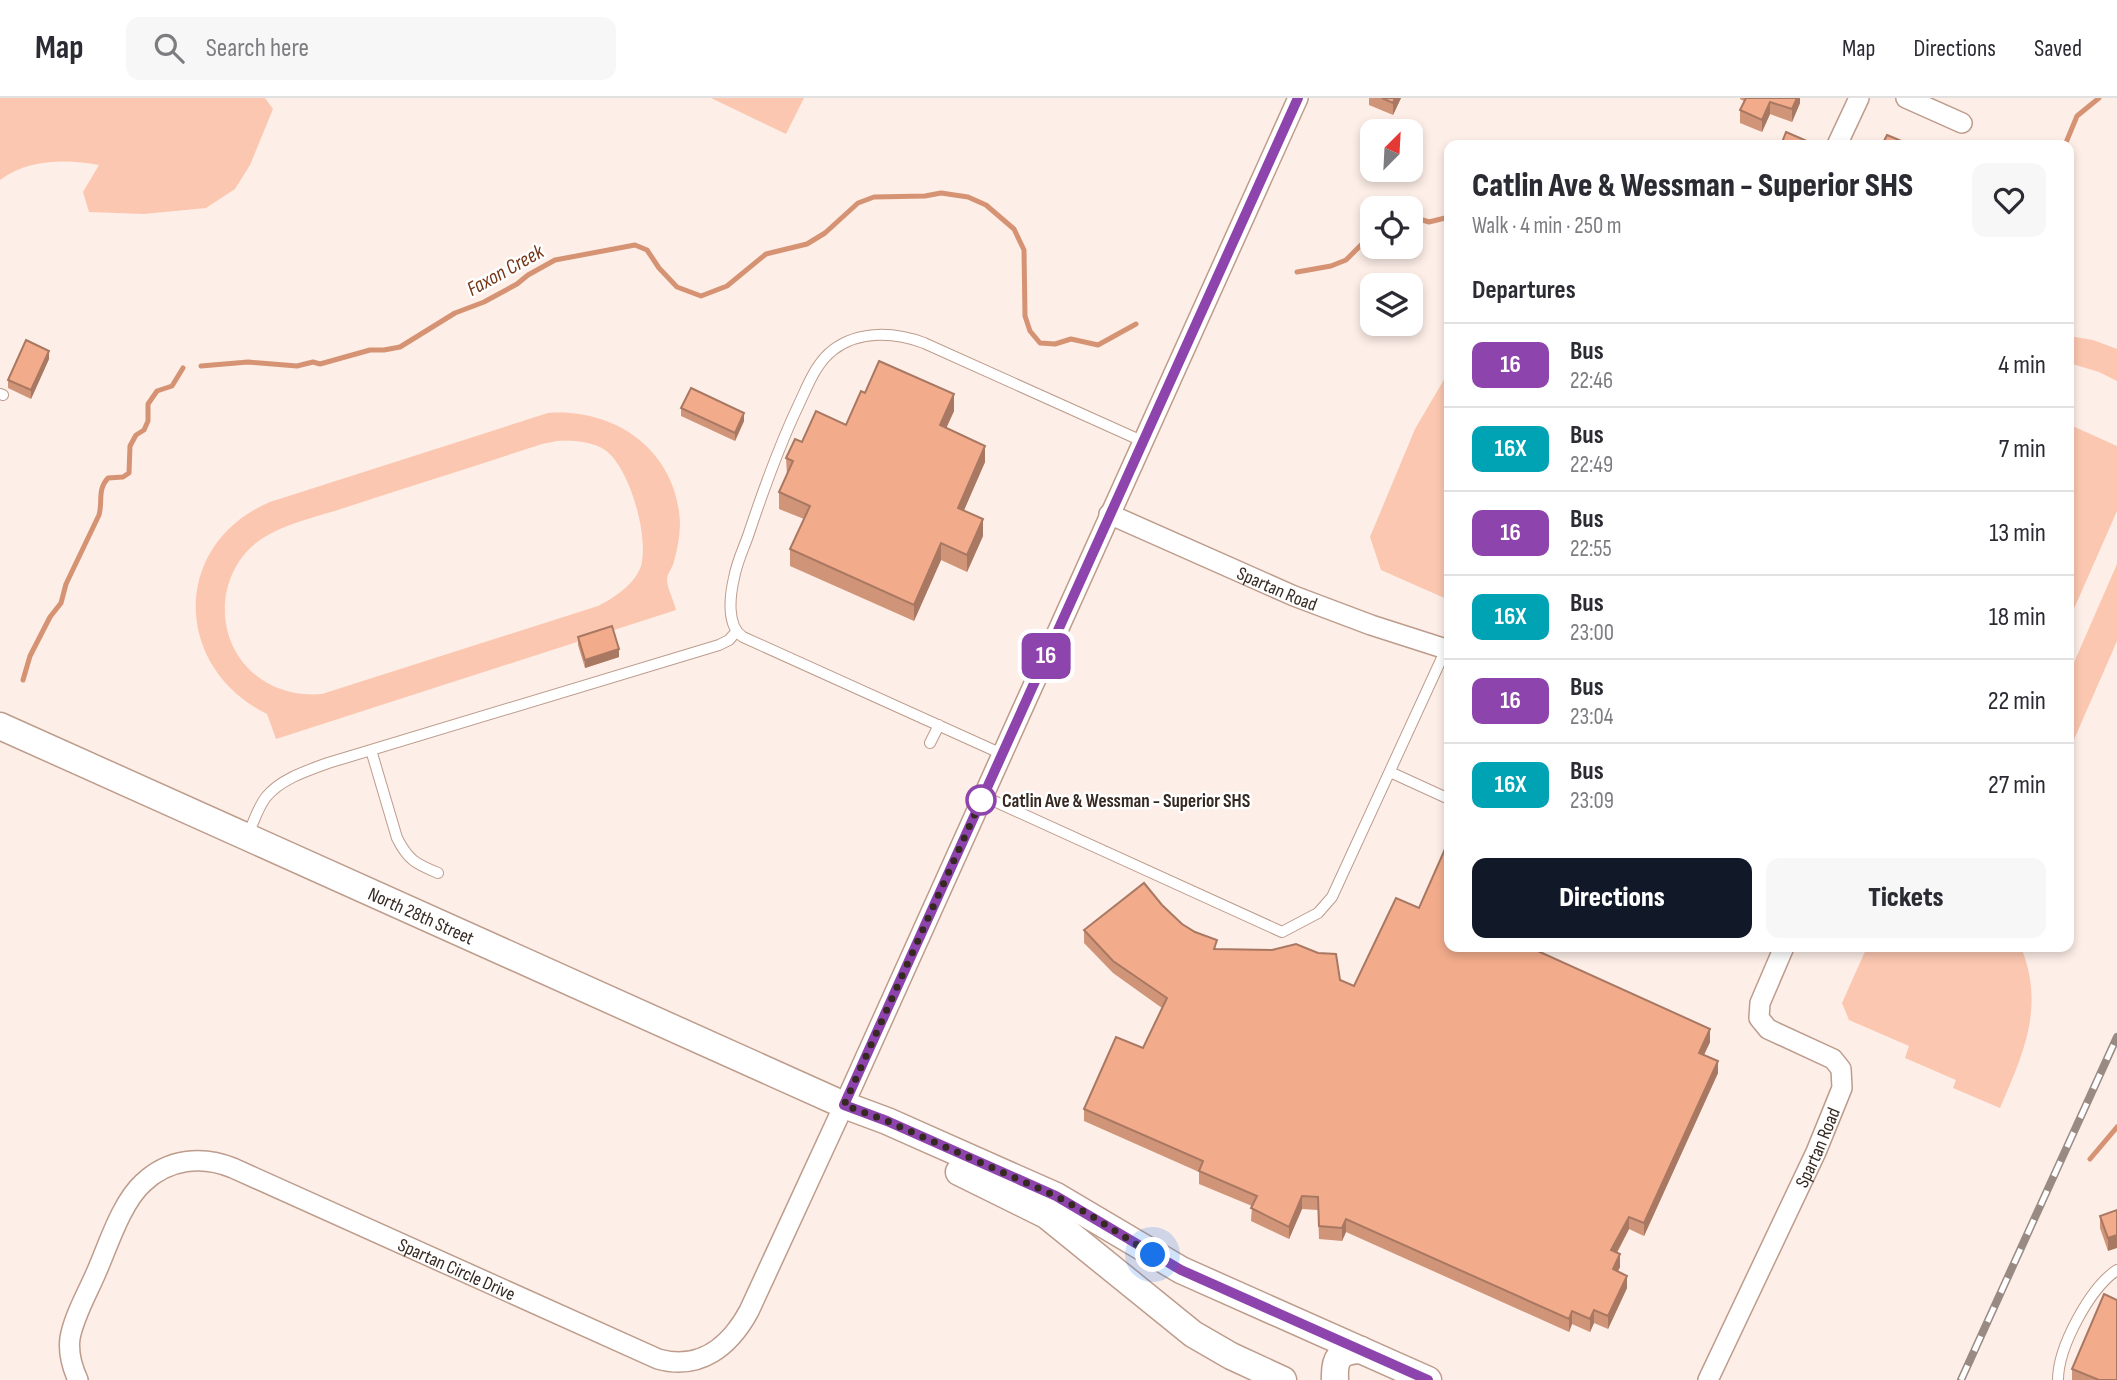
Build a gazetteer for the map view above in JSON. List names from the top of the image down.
{
  "streets": {
    "main road": ["North 28th Street"],
    "street": ["Spartan Road", "Spartan Circle Drive"]
  },
  "crossings": [
    ["Spartan Road", "Spartan Circle Drive"],
    ["North 28th Street", "Spartan Circle Drive"]
  ],
  "water": ["Faxon Creek"],
  "places": ["Catlin Ave & Wessman - Superior SHS"],
  "lines": ["bus line 16"],
  "north": "top right",
  "page": {
    "header": "Map",
    "search": "Search here",
    "nav": ["Map", "Directions", "Saved"],
    "on_map": "16",
    "heading": [
      ["Catlin Ave & Wessman - Superior SHS", "Walk · 4 min · 250 m"],
      "Departures"
    ],
    "list": [
      {
        "mark": "16",
        "name": "Bus",
        "note": "22:46",
        "value": "4 min"
      },
      {
        "mark": "16X",
        "name": "Bus",
        "note": "22:49",
        "value": "7 min"
      },
      {
        "mark": "16",
        "name": "Bus",
        "note": "22:55",
        "value": "13 min"
      },
      {
        "mark": "16X",
        "name": "Bus",
        "note": "23:00",
        "value": "18 min"
      },
      {
        "mark": "16",
        "name": "Bus",
        "note": "23:04",
        "value": "22 min"
      },
      {
        "mark": "16X",
        "name": "Bus",
        "note": "23:09",
        "value": "27 min"
      }
    ],
    "buttons": ["Directions", "Tickets"]
  }
}
